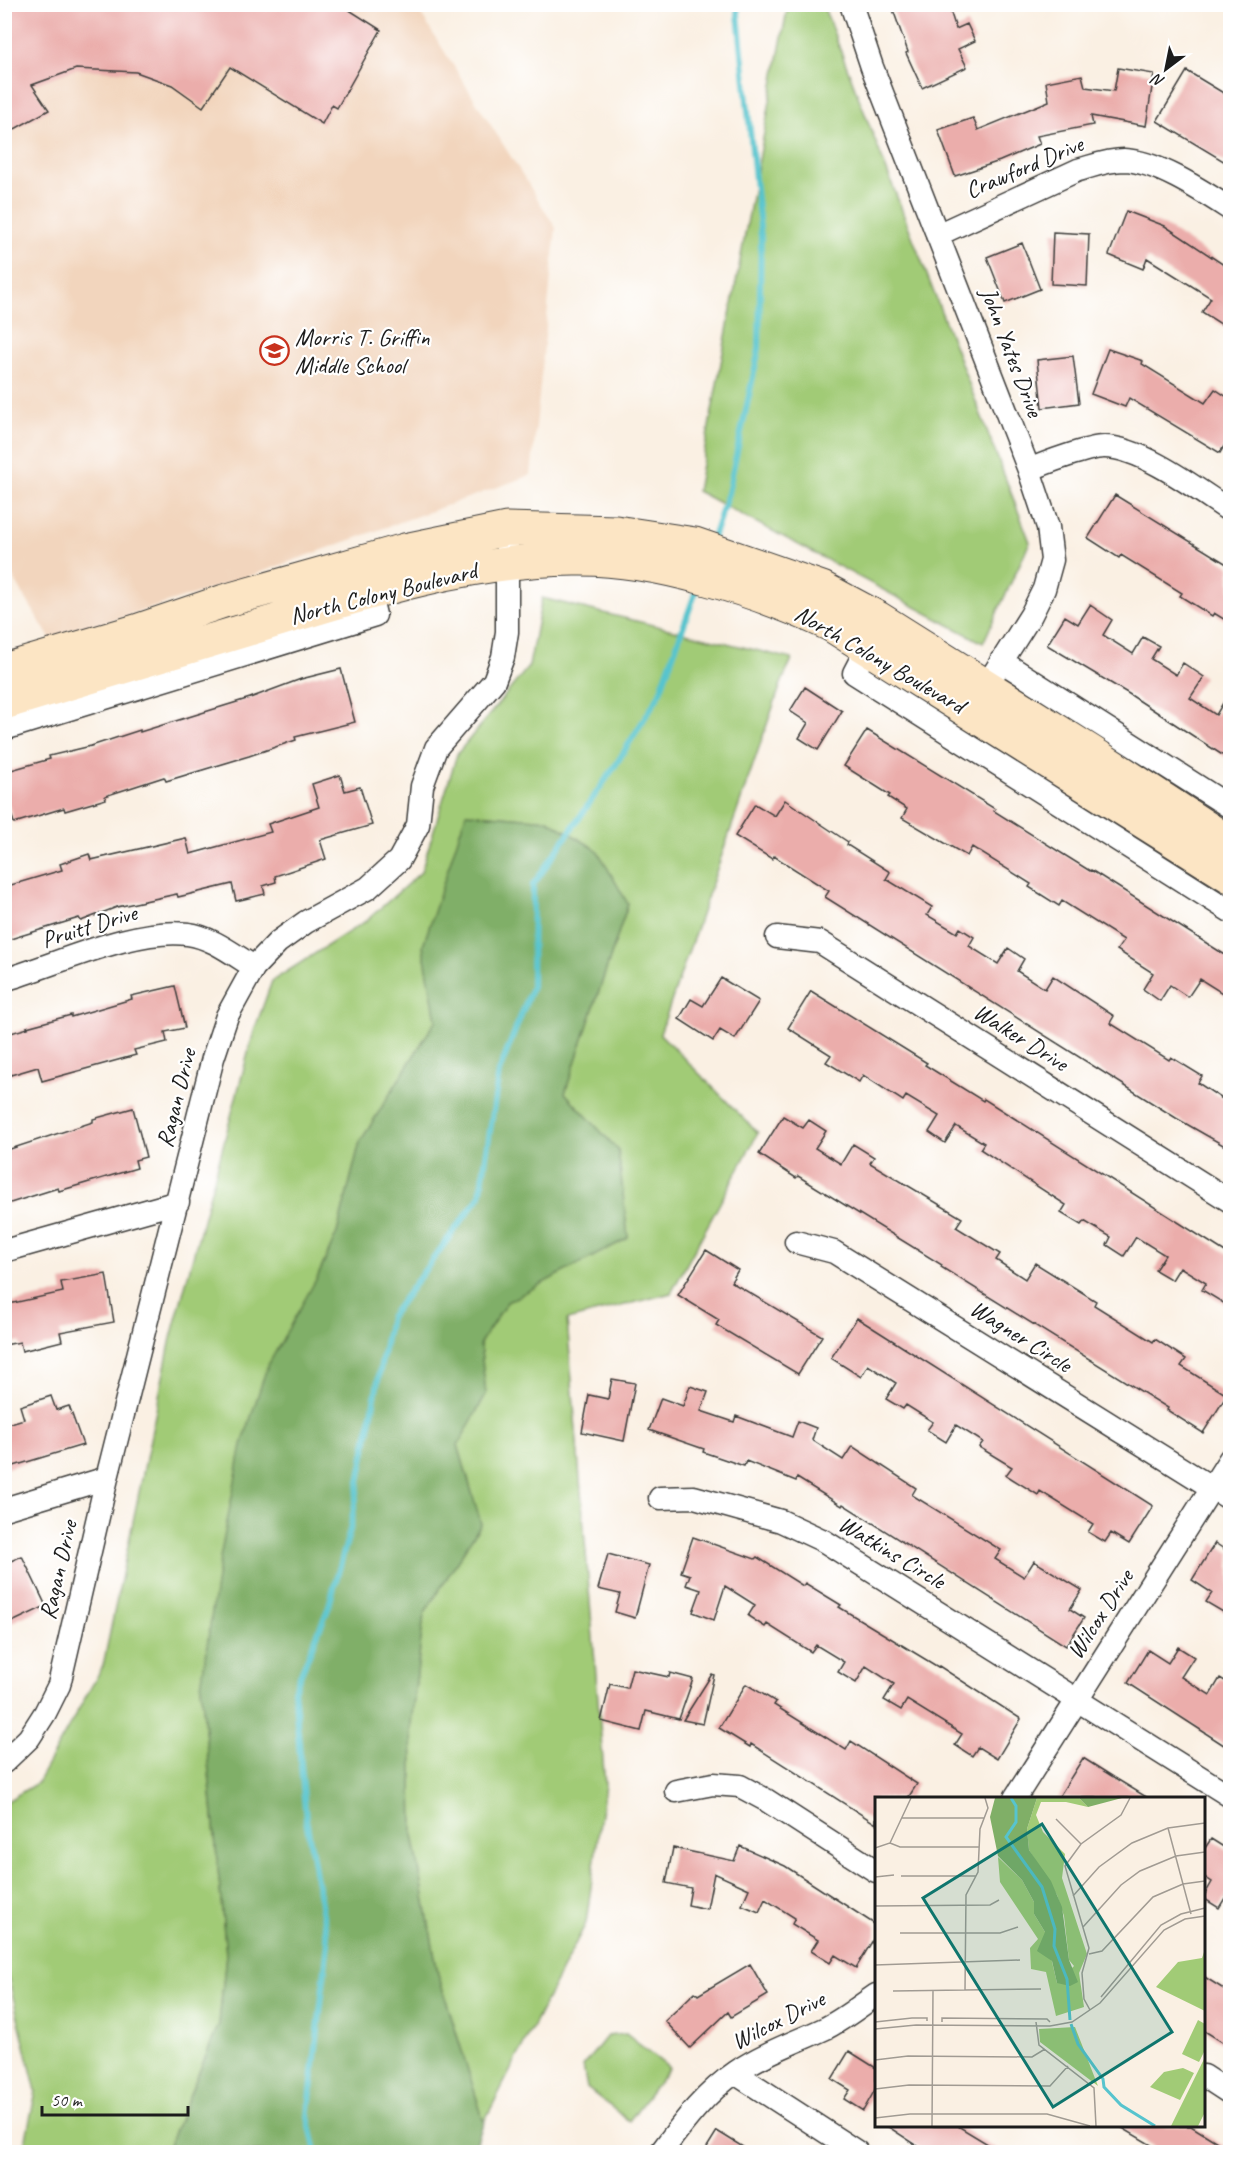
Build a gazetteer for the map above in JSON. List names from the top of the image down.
{
  "streets": {
    "main road": ["North Colony Boulevard"],
    "street": [
      "Crawford Drive",
      "John Yates Drive",
      "Pruitt Drive",
      "Walker Drive",
      "Ragan Drive",
      "Wagner Circle",
      "Watkins Circle",
      "Wilcox Drive"
    ]
  },
  "crossings": [
    ["Crawford Drive", "John Yates Drive"],
    ["John Yates Drive", "North Colony Boulevard"],
    ["North Colony Boulevard", "Ragan Drive"],
    ["Pruitt Drive", "Ragan Drive"],
    ["Wagner Circle", "Wilcox Drive"],
    ["Watkins Circle", "Wilcox Drive"]
  ],
  "places": {
    "school or university": ["Morris T. Griffin Middle School"]
  },
  "scale_bar": "50 m",
  "north": "bottom left"
}
